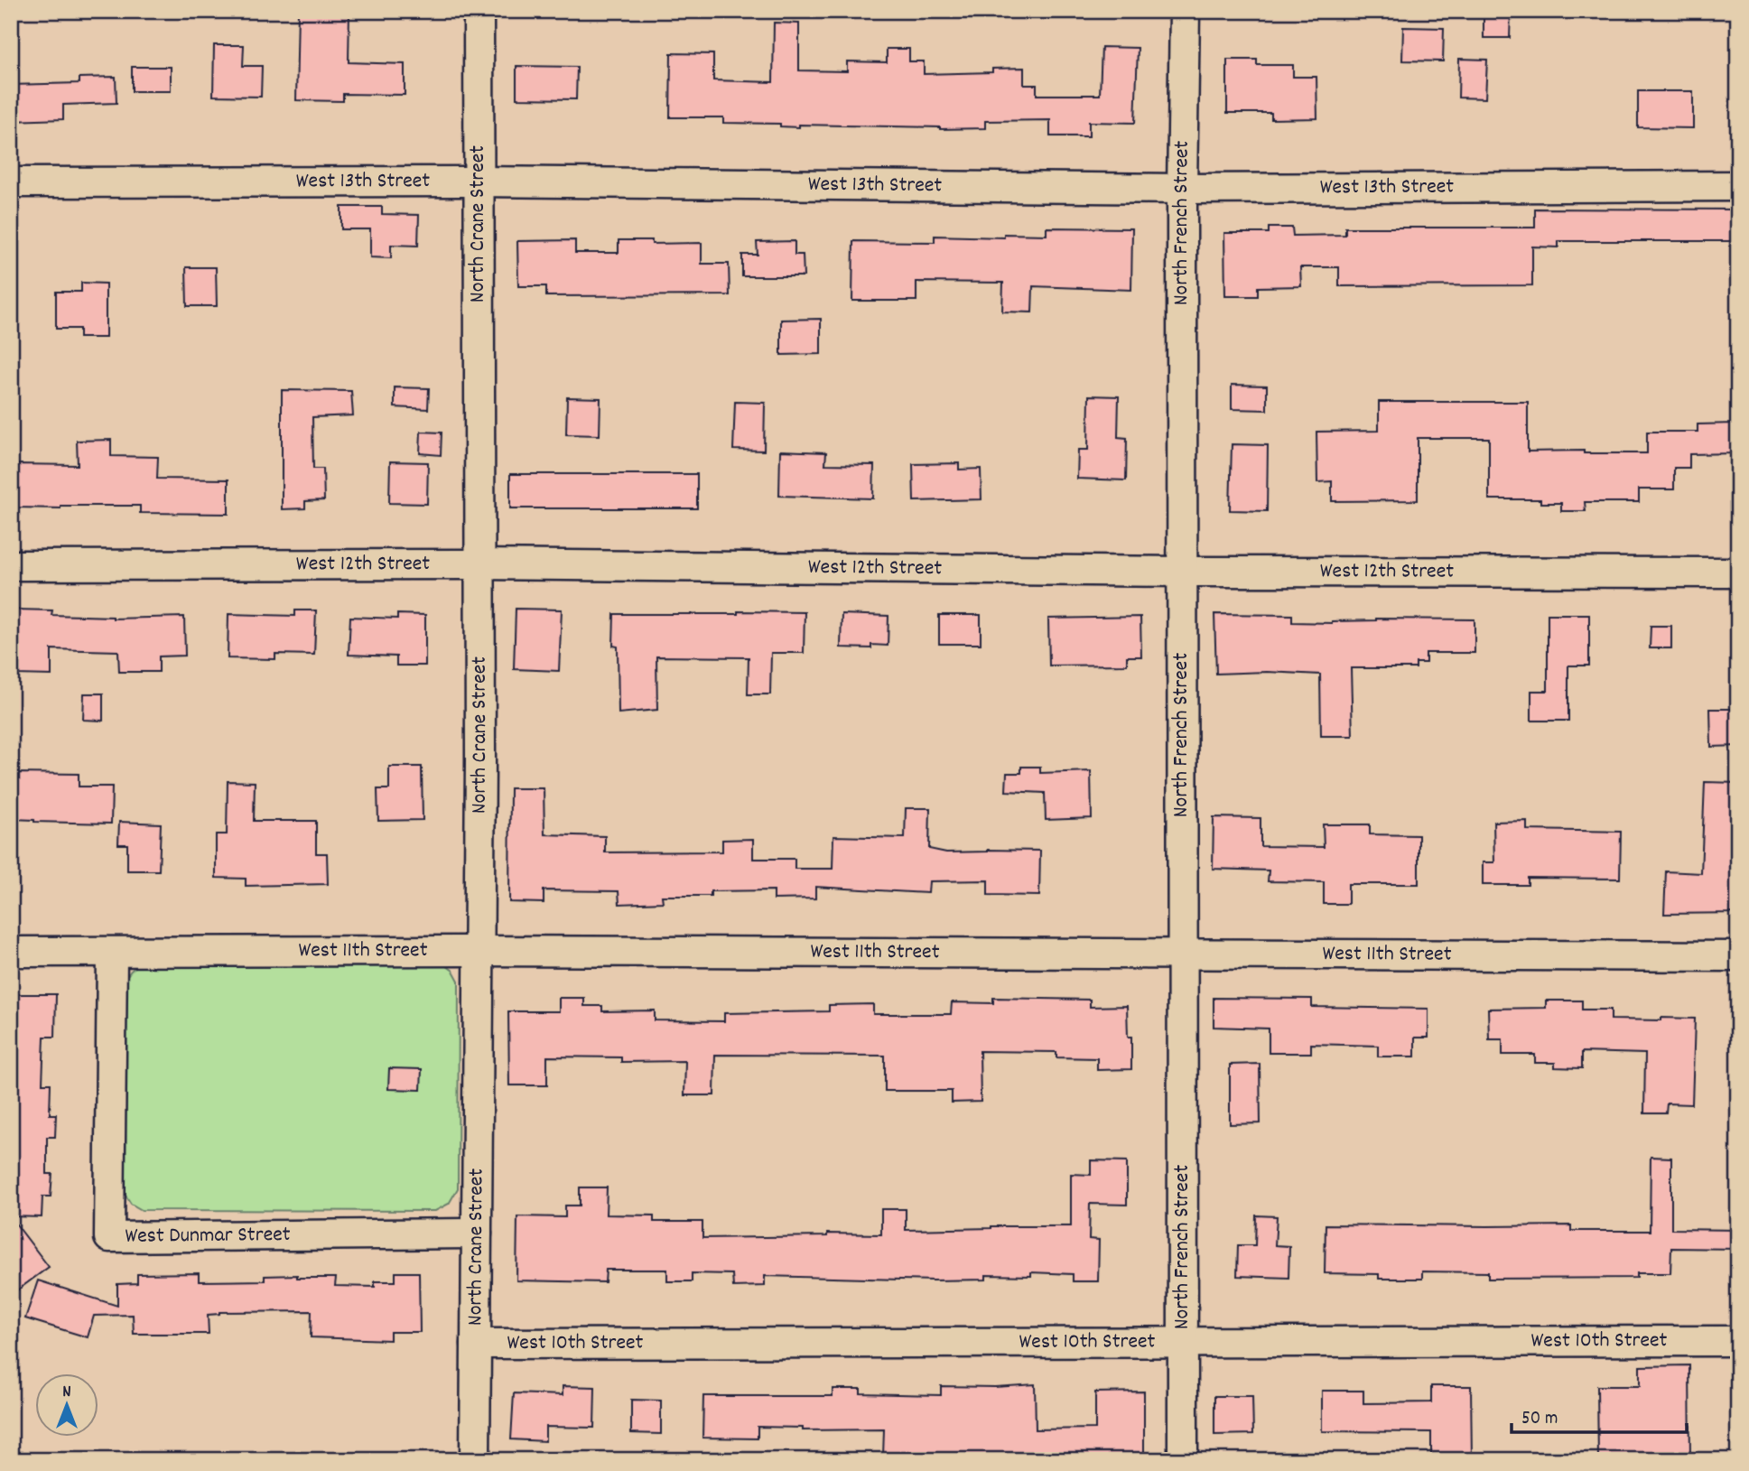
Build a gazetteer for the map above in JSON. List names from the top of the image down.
{
  "streets": {
    "street": [
      "West 13th Street",
      "North French Street",
      "North Crane Street",
      "West 12th Street",
      "West 11th Street",
      "West Dunmar Street",
      "West 10th Street"
    ]
  },
  "crossings": [
    ["West 13th Street", "North French Street"],
    ["West 13th Street", "North Crane Street"],
    ["North French Street", "West 12th Street"],
    ["North French Street", "West 11th Street"],
    ["North French Street", "West 10th Street"],
    ["North Crane Street", "West 12th Street"],
    ["North Crane Street", "West 11th Street"],
    ["North Crane Street", "West Dunmar Street"],
    ["North Crane Street", "West 10th Street"],
    ["West 11th Street", "West Dunmar Street"]
  ],
  "scale_bar": "50 m",
  "north": "top"
}
